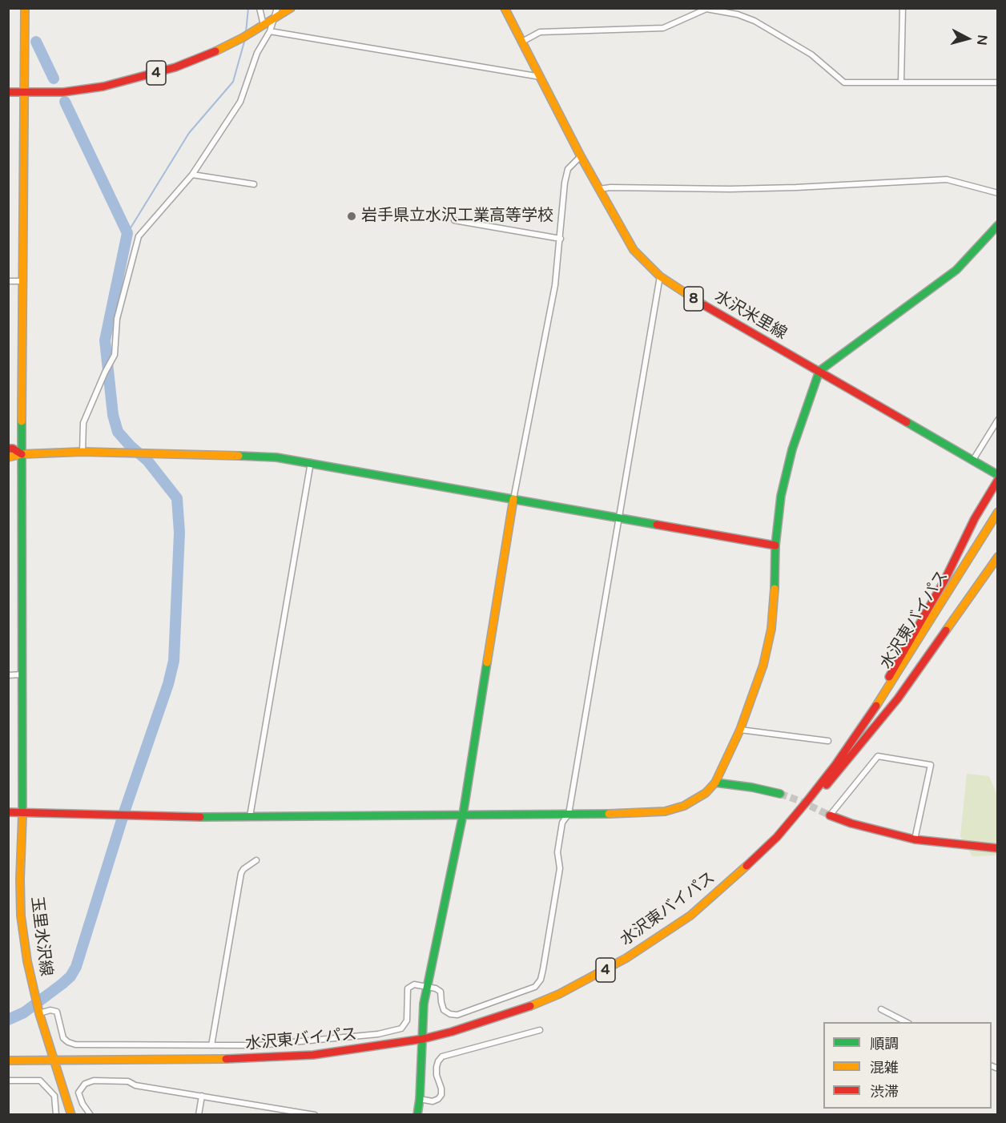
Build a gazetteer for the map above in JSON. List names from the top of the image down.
{
  "streets": {
    "main road": [
      "4",
      "8",
      "水沢米里線",
      "水沢東バイパス",
      "玉里水沢線"
    ]
  },
  "crossings": [
    ["4", "玉里水沢線"],
    ["水沢東バイパス", "玉里水沢線"]
  ],
  "places": ["岩手県立水沢工業高等学校"],
  "legend": ["順調", "混雑", "渋滞"],
  "north": "right"
}
